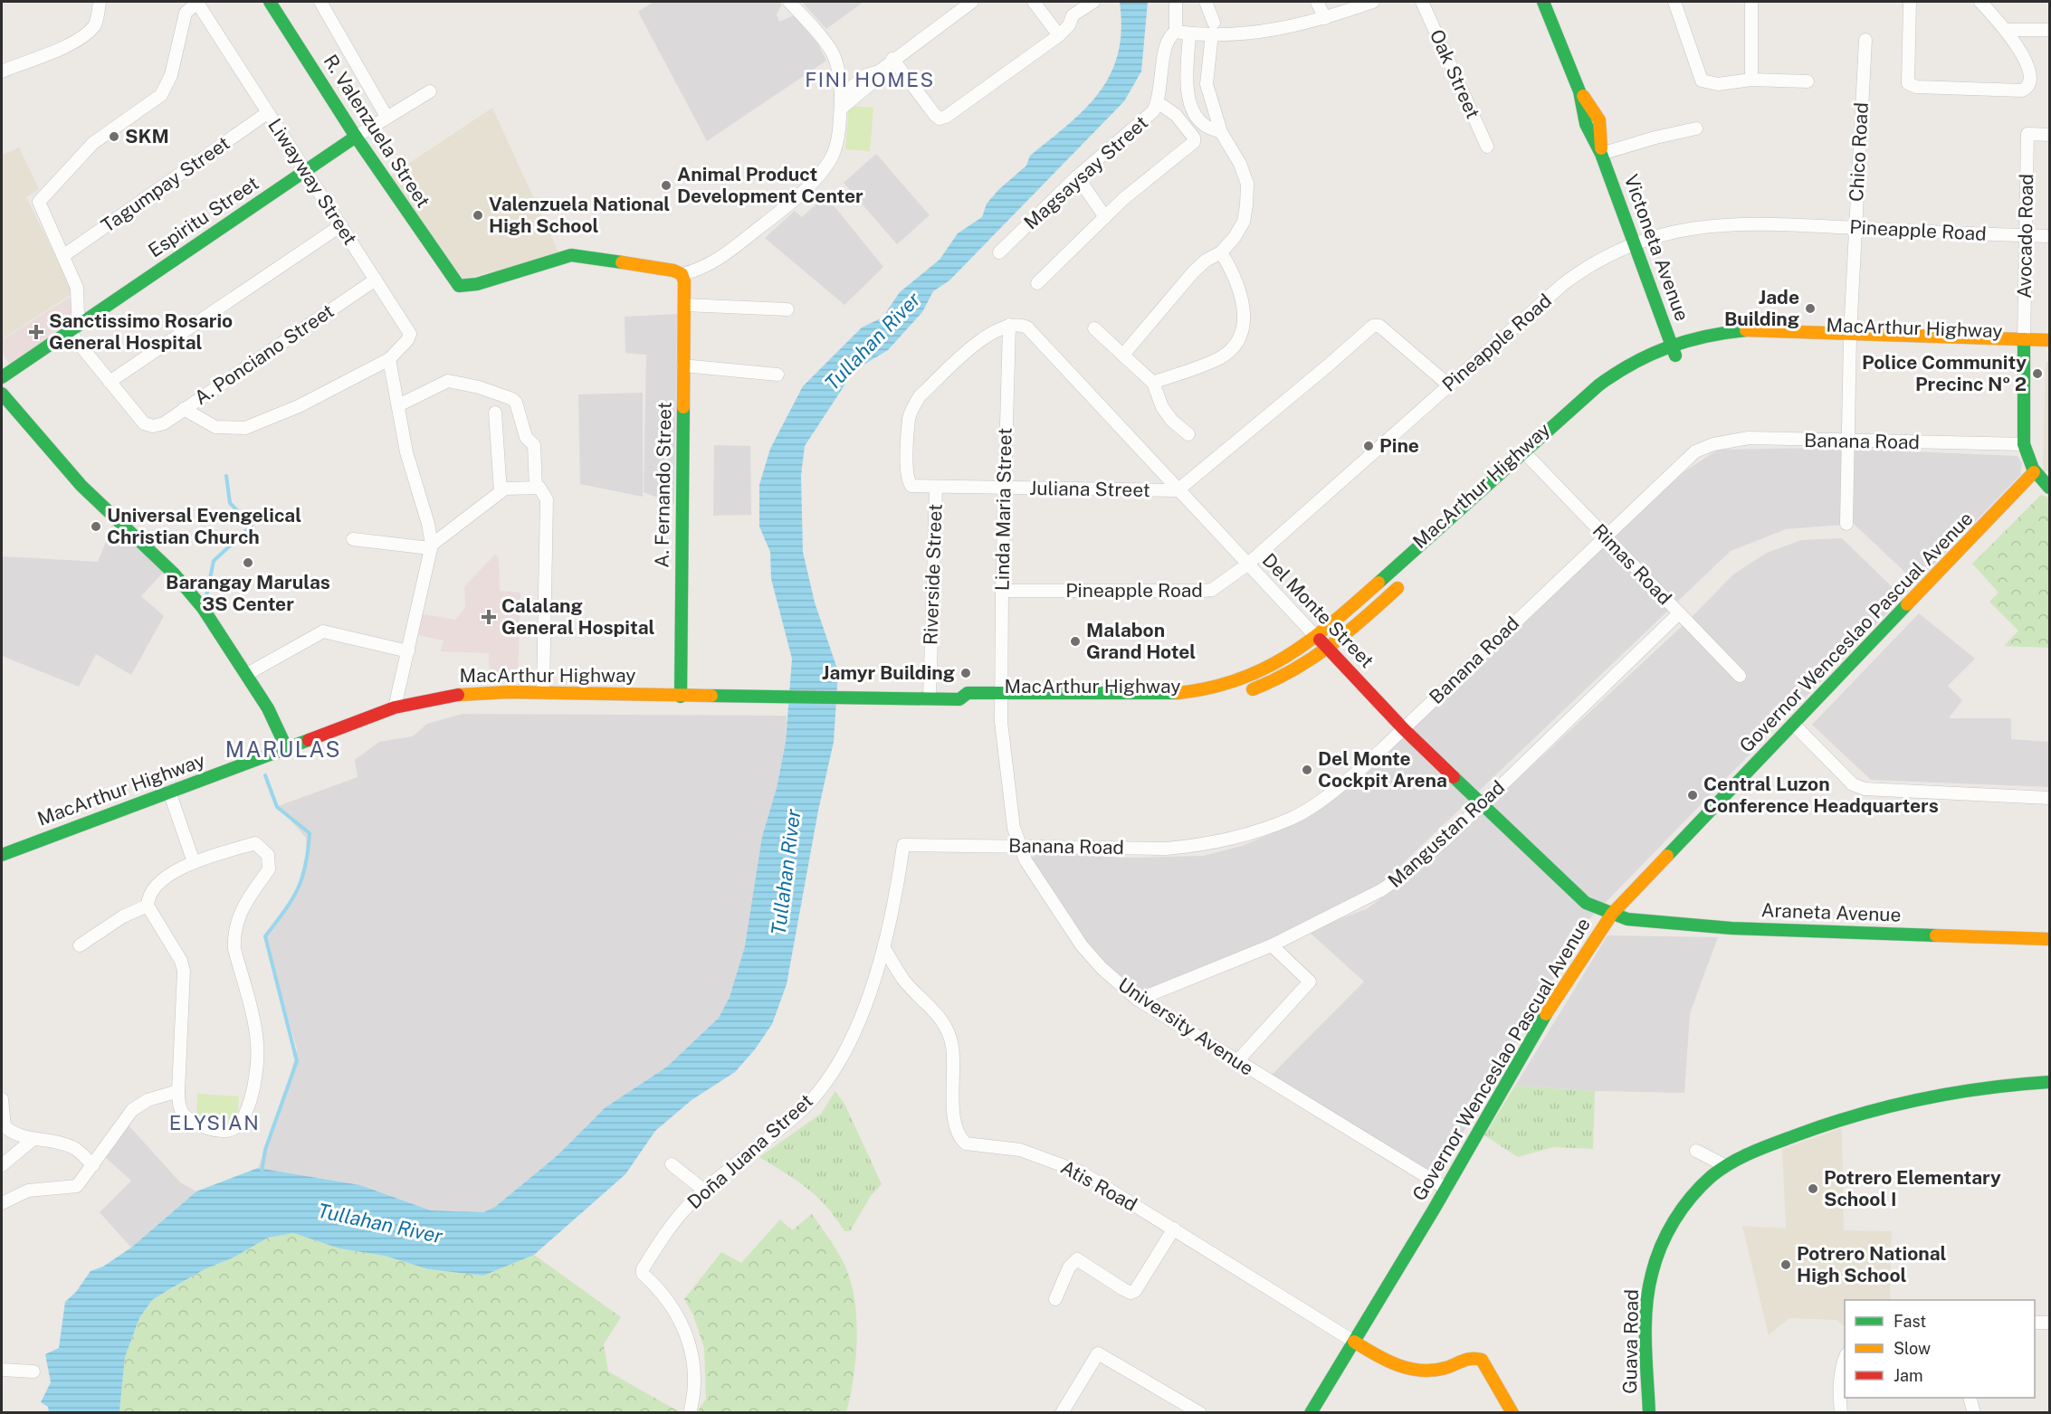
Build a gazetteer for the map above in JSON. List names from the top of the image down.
{
  "streets": {
    "main road": [
      "R. Valenzuela Street",
      "Espiritu Street",
      "Victoneta Avenue",
      "MacArthur Highway",
      "A. Fernando Street",
      "Del Monte Street",
      "Governor Wenceslao Pascual Avenue",
      "Araneta Avenue",
      "Guava Road"
    ],
    "street": [
      "Oak Street",
      "Chico Road",
      "Magsaysay Street",
      "Liwayway Street",
      "Tagumpay Street",
      "Pineapple Road",
      "Avocado Road",
      "A. Ponciano Street",
      "Banana Road",
      "Juliana Street",
      "Linda Maria Street",
      "Rimas Road",
      "Riverside Street",
      "Mangustan Road",
      "University Avenue",
      "Doña Juana Street",
      "Atis Road"
    ]
  },
  "crossings": [
    ["R. Valenzuela Street", "Espiritu Street"],
    ["R. Valenzuela Street", "A. Fernando Street"],
    ["Chico Road", "Pineapple Road"],
    ["Chico Road", "MacArthur Highway"],
    ["Chico Road", "Banana Road"],
    ["Liwayway Street", "Tagumpay Street"],
    ["Liwayway Street", "Espiritu Street"],
    ["Liwayway Street", "A. Ponciano Street"],
    ["Pineapple Road", "Avocado Road"],
    ["Pineapple Road", "Victoneta Avenue"],
    ["Pineapple Road", "Linda Maria Street"],
    ["Pineapple Road", "Del Monte Street"],
    ["Avocado Road", "MacArthur Highway"],
    ["Victoneta Avenue", "MacArthur Highway"],
    ["MacArthur Highway", "A. Fernando Street"],
    ["MacArthur Highway", "Linda Maria Street"],
    ["MacArthur Highway", "Rimas Road"],
    ["MacArthur Highway", "Riverside Street"],
    ["MacArthur Highway", "Del Monte Street"],
    ["MacArthur Highway", "University Avenue"],
    ["Banana Road", "Rimas Road"],
    ["Banana Road", "Del Monte Street"],
    ["Banana Road", "University Avenue"],
    ["Banana Road", "Doña Juana Street"],
    ["Juliana Street", "Linda Maria Street"],
    ["Juliana Street", "Riverside Street"],
    ["Juliana Street", "Del Monte Street"],
    ["Linda Maria Street", "Riverside Street"],
    ["Linda Maria Street", "Del Monte Street"],
    ["Linda Maria Street", "University Avenue"],
    ["Rimas Road", "Mangustan Road"],
    ["Riverside Street", "Del Monte Street"],
    ["Del Monte Street", "Governor Wenceslao Pascual Avenue"],
    ["Del Monte Street", "Mangustan Road"],
    ["Del Monte Street", "Araneta Avenue"],
    ["Governor Wenceslao Pascual Avenue", "Araneta Avenue"],
    ["Governor Wenceslao Pascual Avenue", "University Avenue"],
    ["Governor Wenceslao Pascual Avenue", "Atis Road"],
    ["Mangustan Road", "University Avenue"],
    ["Doña Juana Street", "Atis Road"]
  ],
  "districts": ["FINI HOMES", "MARULAS", "ELYSIAN"],
  "water": ["Tullahan River"],
  "places": {
    "other": [
      "SKM",
      "Animal Product Development Center",
      "Valenzuela National High School",
      "Jade Building",
      "Police Community Precinc № 2",
      "Pine",
      "Universal Evengelical Christian Church",
      "Barangay Marulas 3S Center",
      "Malabon Grand Hotel",
      "Jamyr Building",
      "Del Monte Cockpit Arena",
      "Central Luzon Conference Headquarters",
      "Potrero Elementary School I",
      "Potrero National High School"
    ],
    "health": ["Sanctissimo Rosario General Hospital", "Calalang General Hospital"]
  },
  "legend": ["Fast", "Slow", "Jam"]
}
